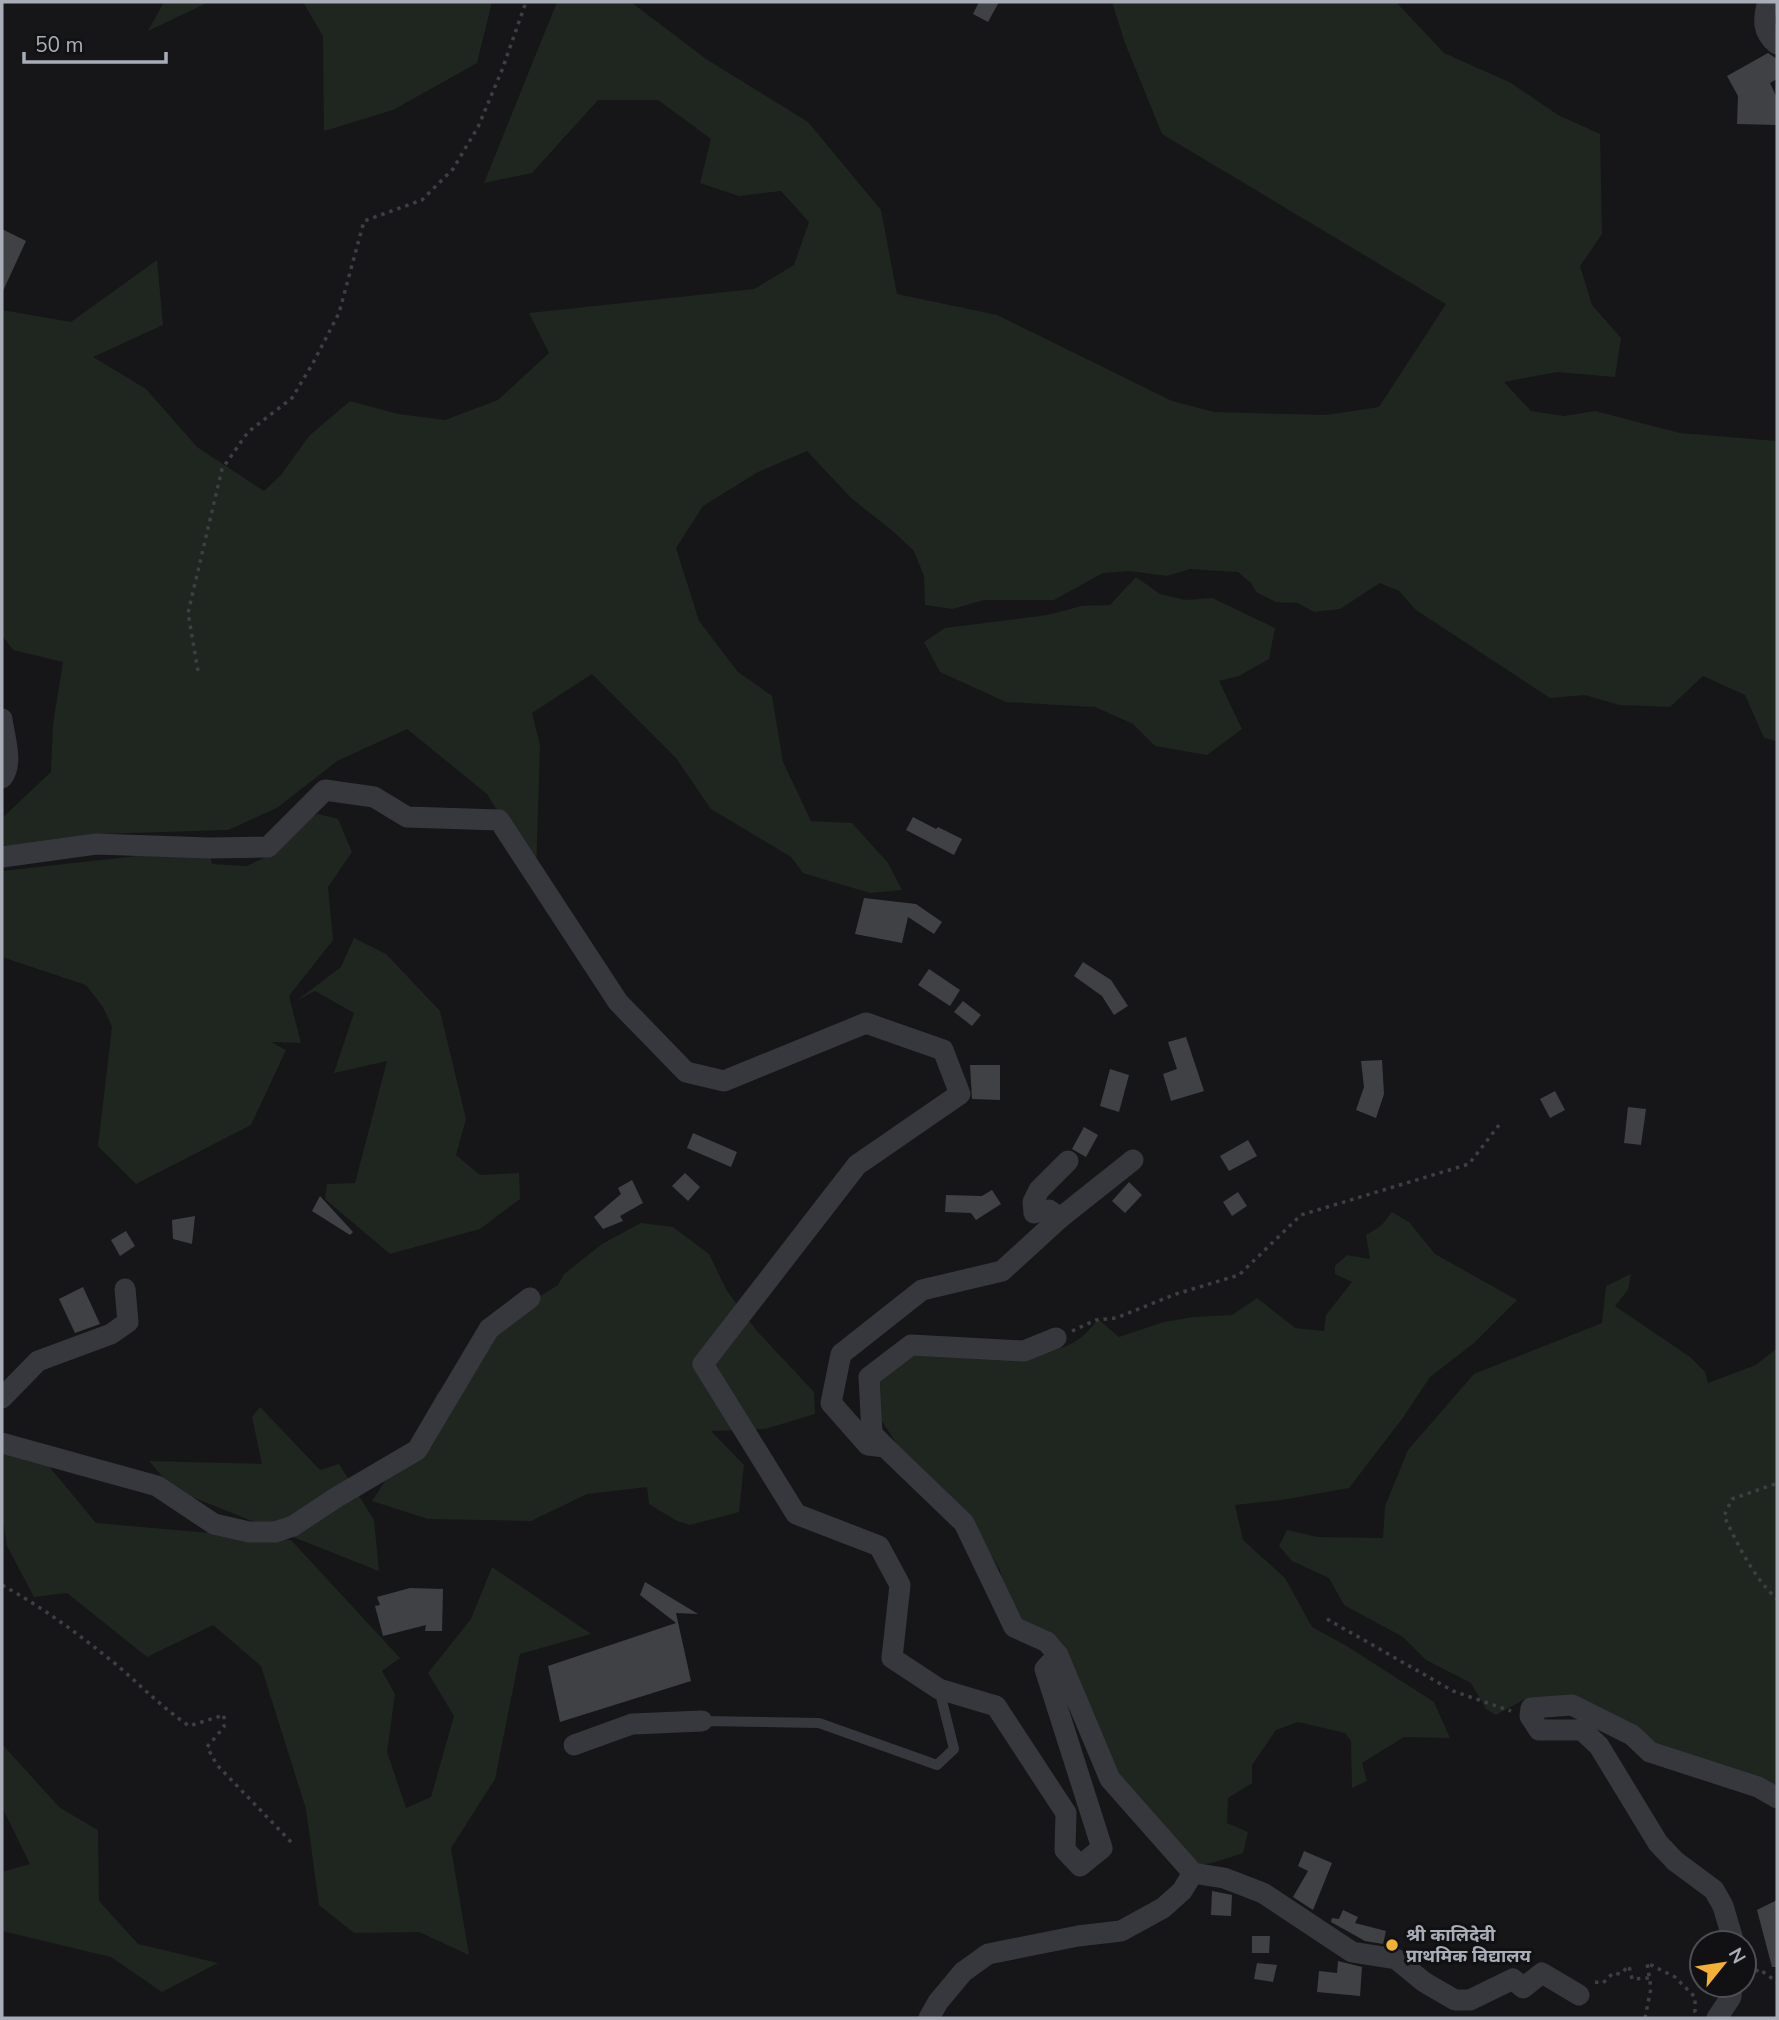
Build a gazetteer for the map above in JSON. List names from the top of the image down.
{
  "places": ["श्री कालिदेवी प्राथमिक विद्यालय"],
  "scale_bar": "50 m",
  "north": "top right"
}
